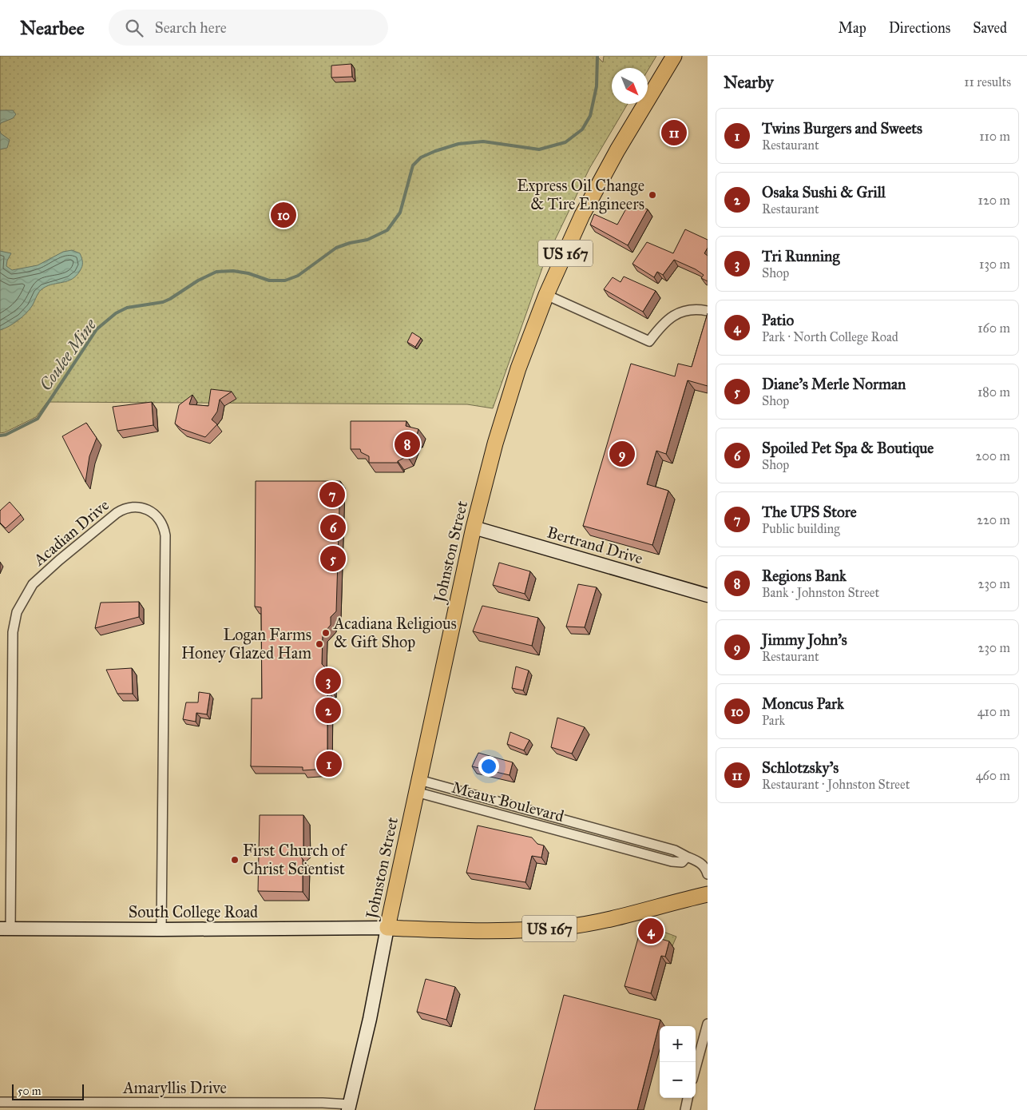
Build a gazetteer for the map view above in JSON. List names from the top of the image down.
{
  "streets": {
    "main road": [
      "US 167",
      "Bertrand Drive",
      "Johnston Street",
      "South College Road"
    ],
    "street": ["Acadian Drive", "Meaux Boulevard", "Amaryllis Drive"]
  },
  "crossings": [
    ["US 167", "Johnston Street"],
    ["US 167", "South College Road"],
    ["Acadian Drive", "South College Road"],
    ["Bertrand Drive", "Johnston Street"],
    ["Johnston Street", "Meaux Boulevard"],
    ["Johnston Street", "South College Road"],
    ["Johnston Street", "Amaryllis Drive"]
  ],
  "water": ["Coulee Mine"],
  "places": [
    "Express Oil Change & Tire Engineers",
    "Acadiana Religious & Gift Shop",
    "Logan Farms Honey Glazed Ham",
    "First Church of Christ Scientist"
  ],
  "scale_bar": "50 m",
  "north": "bottom right",
  "page": {
    "header": "Nearbee",
    "search": "Search here",
    "nav": ["Map", "Directions", "Saved"],
    "heading": ["Nearby", "11 results"],
    "list": [
      {
        "mark": "1",
        "name": "Twins Burgers and Sweets",
        "note": "Restaurant",
        "value": "110 m"
      },
      {
        "mark": "2",
        "name": "Osaka Sushi & Grill",
        "note": "Restaurant",
        "value": "120 m"
      },
      {
        "mark": "3",
        "name": "Tri Running",
        "note": "Shop",
        "value": "130 m"
      },
      {
        "mark": "4",
        "name": "Patio",
        "note": "Park · North College Road",
        "value": "160 m"
      },
      {
        "mark": "5",
        "name": "Diane's Merle Norman",
        "note": "Shop",
        "value": "180 m"
      },
      {
        "mark": "6",
        "name": "Spoiled Pet Spa & Boutique",
        "note": "Shop",
        "value": "200 m"
      },
      {
        "mark": "7",
        "name": "The UPS Store",
        "note": "Public building",
        "value": "220 m"
      },
      {
        "mark": "8",
        "name": "Regions Bank",
        "note": "Bank · Johnston Street",
        "value": "230 m"
      },
      {
        "mark": "9",
        "name": "Jimmy John's",
        "note": "Restaurant",
        "value": "230 m"
      },
      {
        "mark": "10",
        "name": "Moncus Park",
        "note": "Park",
        "value": "410 m"
      },
      {
        "mark": "11",
        "name": "Schlotzsky's",
        "note": "Restaurant · Johnston Street",
        "value": "460 m"
      }
    ],
    "pins": [
      "11",
      "10",
      "8",
      "9",
      "7",
      "6",
      "5",
      "3",
      "2",
      "1",
      "4"
    ],
    "map_buttons": ["+", "−"],
    "scale": "50 m"
  }
}
